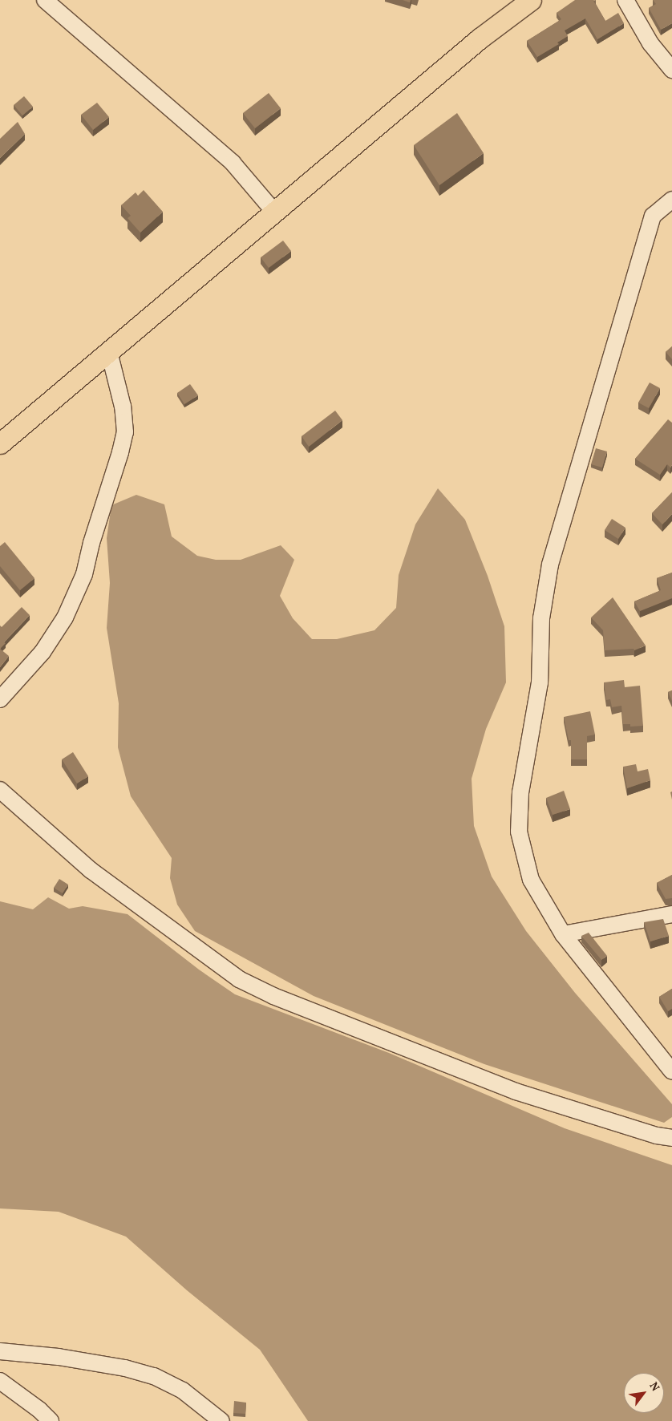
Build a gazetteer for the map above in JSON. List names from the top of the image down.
{
  "north": "top right"
}
